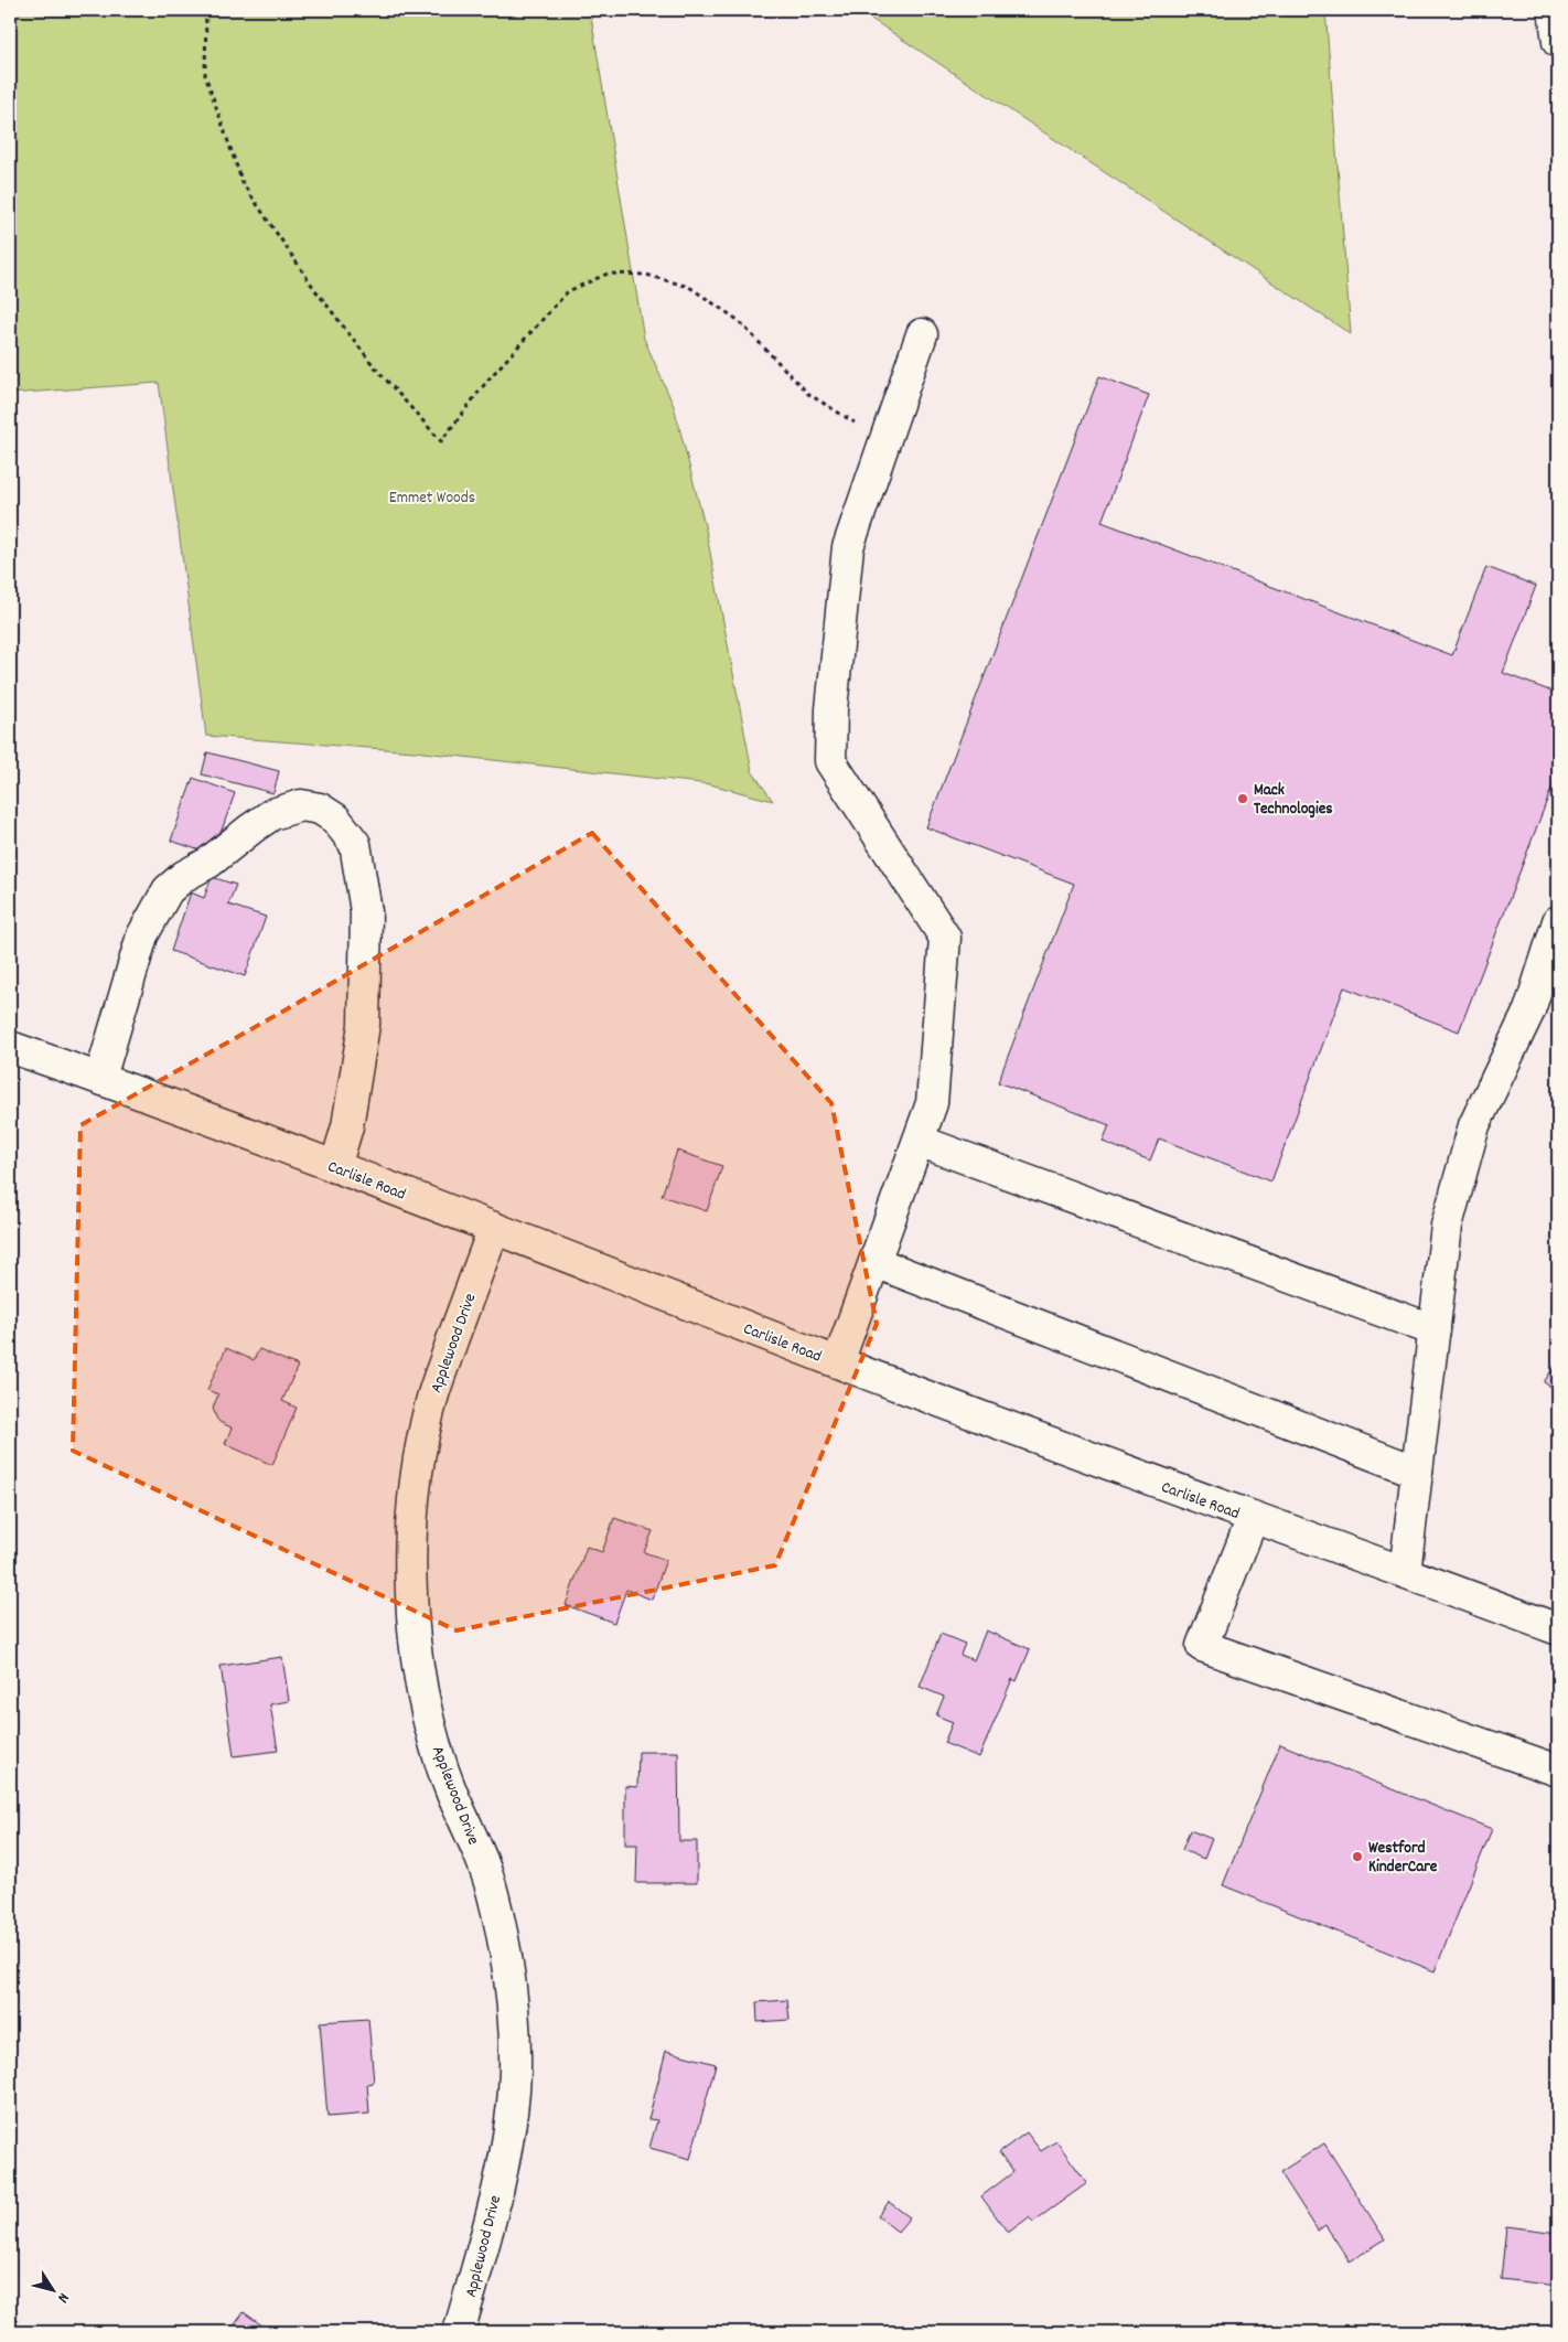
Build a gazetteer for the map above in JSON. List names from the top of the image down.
{
  "streets": {
    "main road": ["Carlisle Road", "Applewood Drive"]
  },
  "crossings": [
    ["Carlisle Road", "Applewood Drive"]
  ],
  "parks": ["Emmet Woods"],
  "places": ["Mack Technologies", "Westford KinderCare"],
  "north": "bottom right"
}
